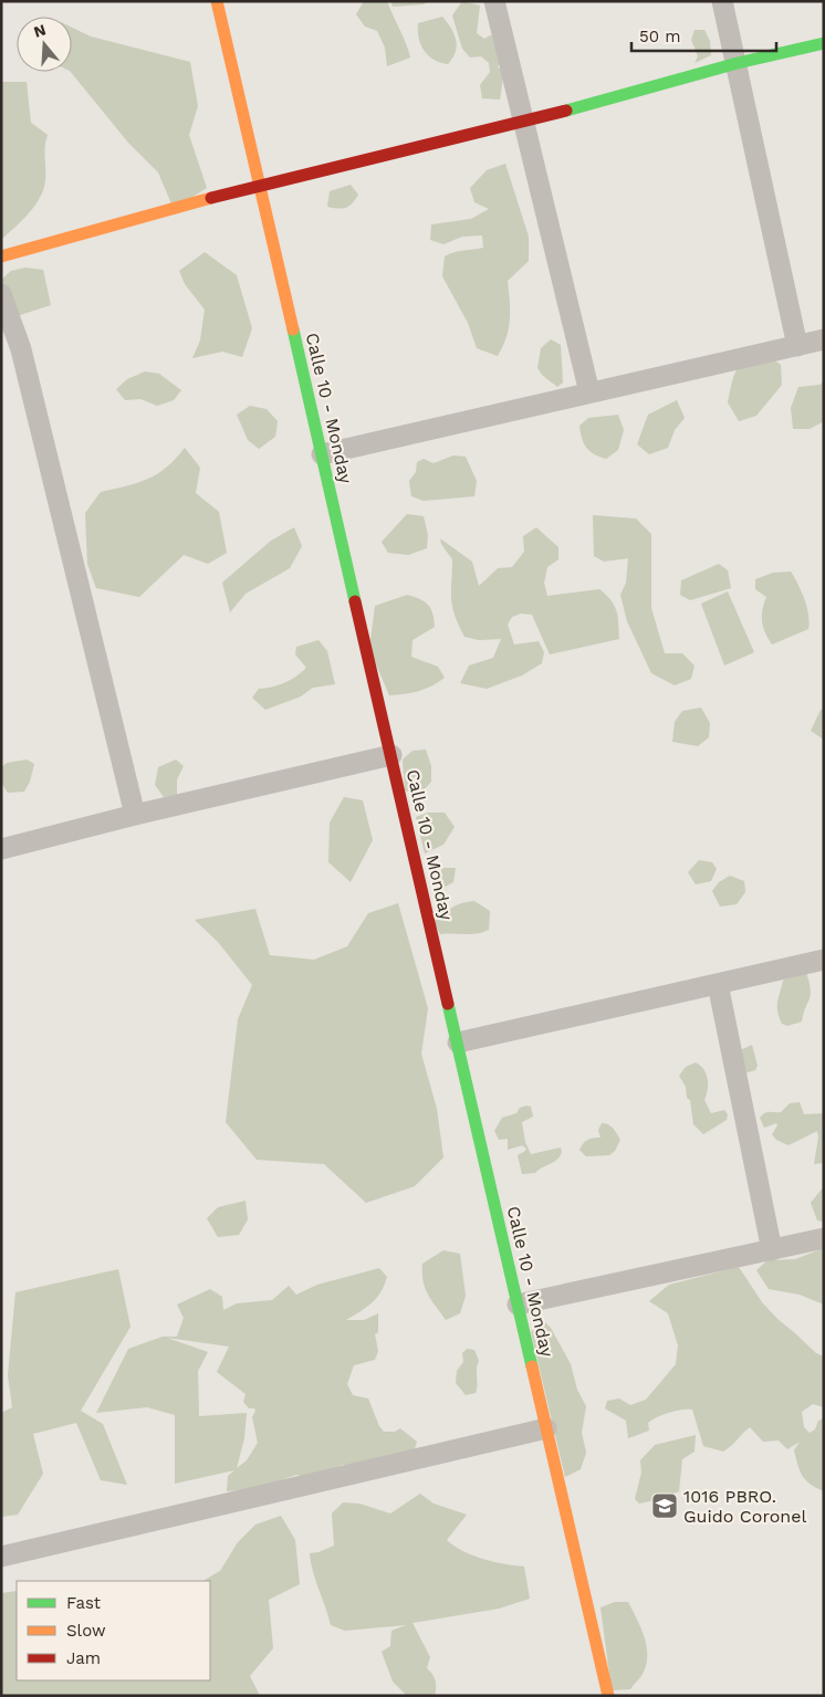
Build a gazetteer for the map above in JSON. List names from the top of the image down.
{
  "streets": {
    "street": ["Calle 10 - Monday"]
  },
  "places": {
    "school or university": ["1016 PBRO. Guido Coronel"]
  },
  "legend": ["Fast", "Slow", "Jam"],
  "scale_bar": "50 m",
  "north": "top"
}
